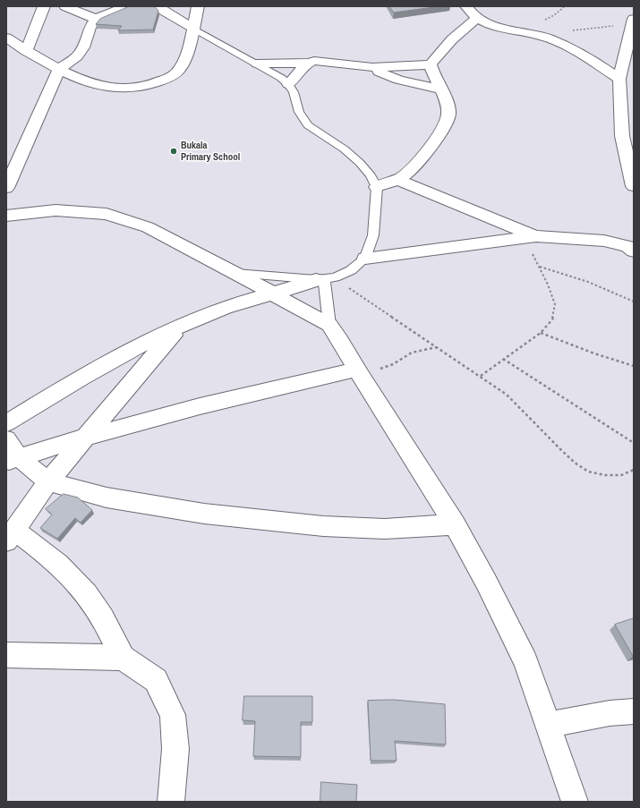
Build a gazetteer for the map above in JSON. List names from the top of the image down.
{
  "places": ["Bukala Primary School"]
}
